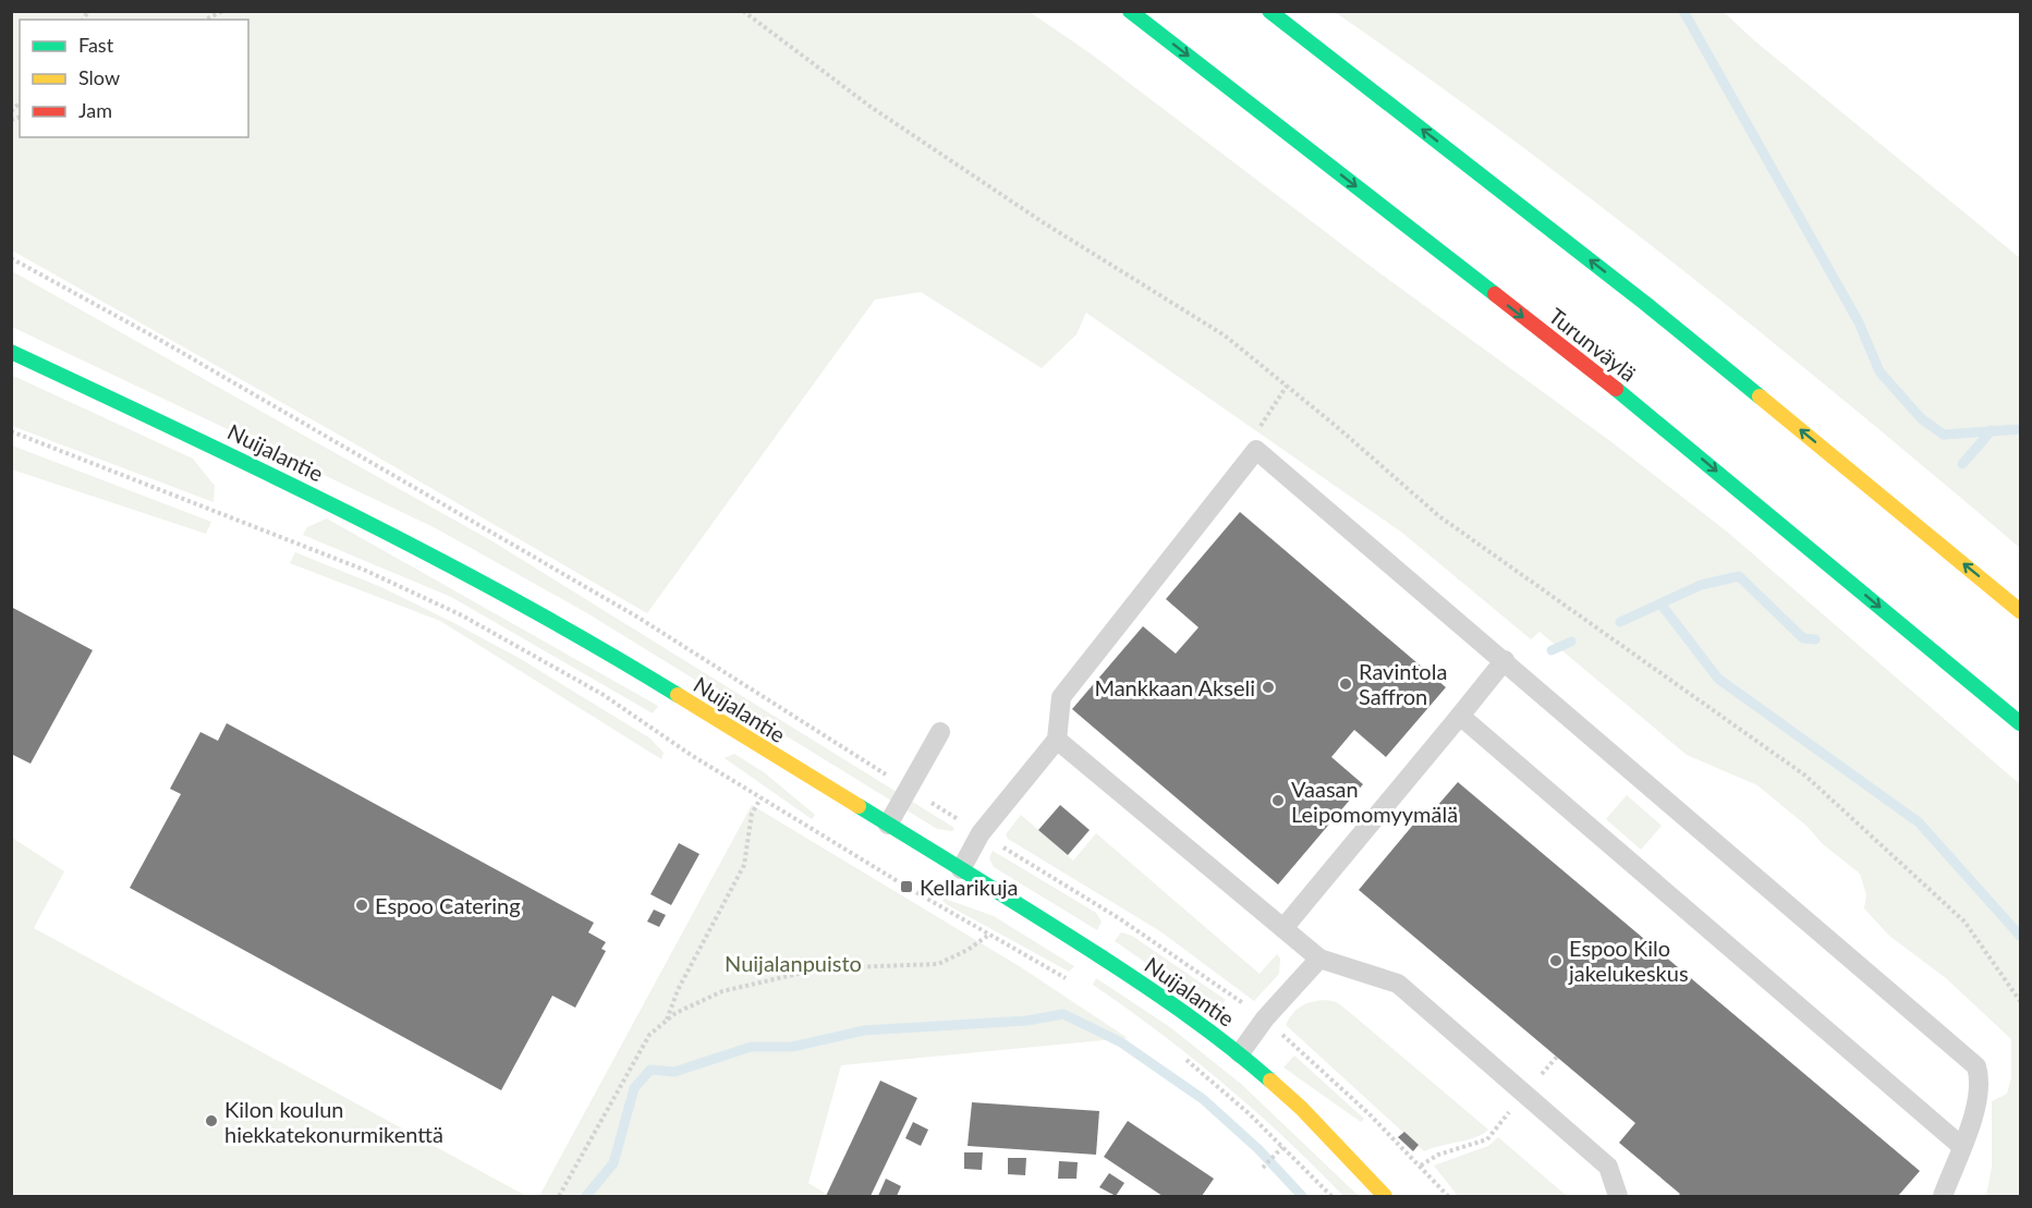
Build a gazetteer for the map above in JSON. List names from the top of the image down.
{
  "streets": {
    "main road": ["Turunväylä", "Nuijalantie"]
  },
  "parks": ["Nuijalanpuisto"],
  "places": {
    "other": [
      "Ravintola Saffron",
      "Mankkaan Akseli",
      "Vaasan Leipomomyymälä",
      "Espoo Catering",
      "Espoo Kilo jakelukeskus",
      "Kilon koulun hiekkatekonurmikenttä"
    ],
    "transit": ["Kellarikuja"]
  },
  "legend": ["Fast", "Slow", "Jam"]
}
